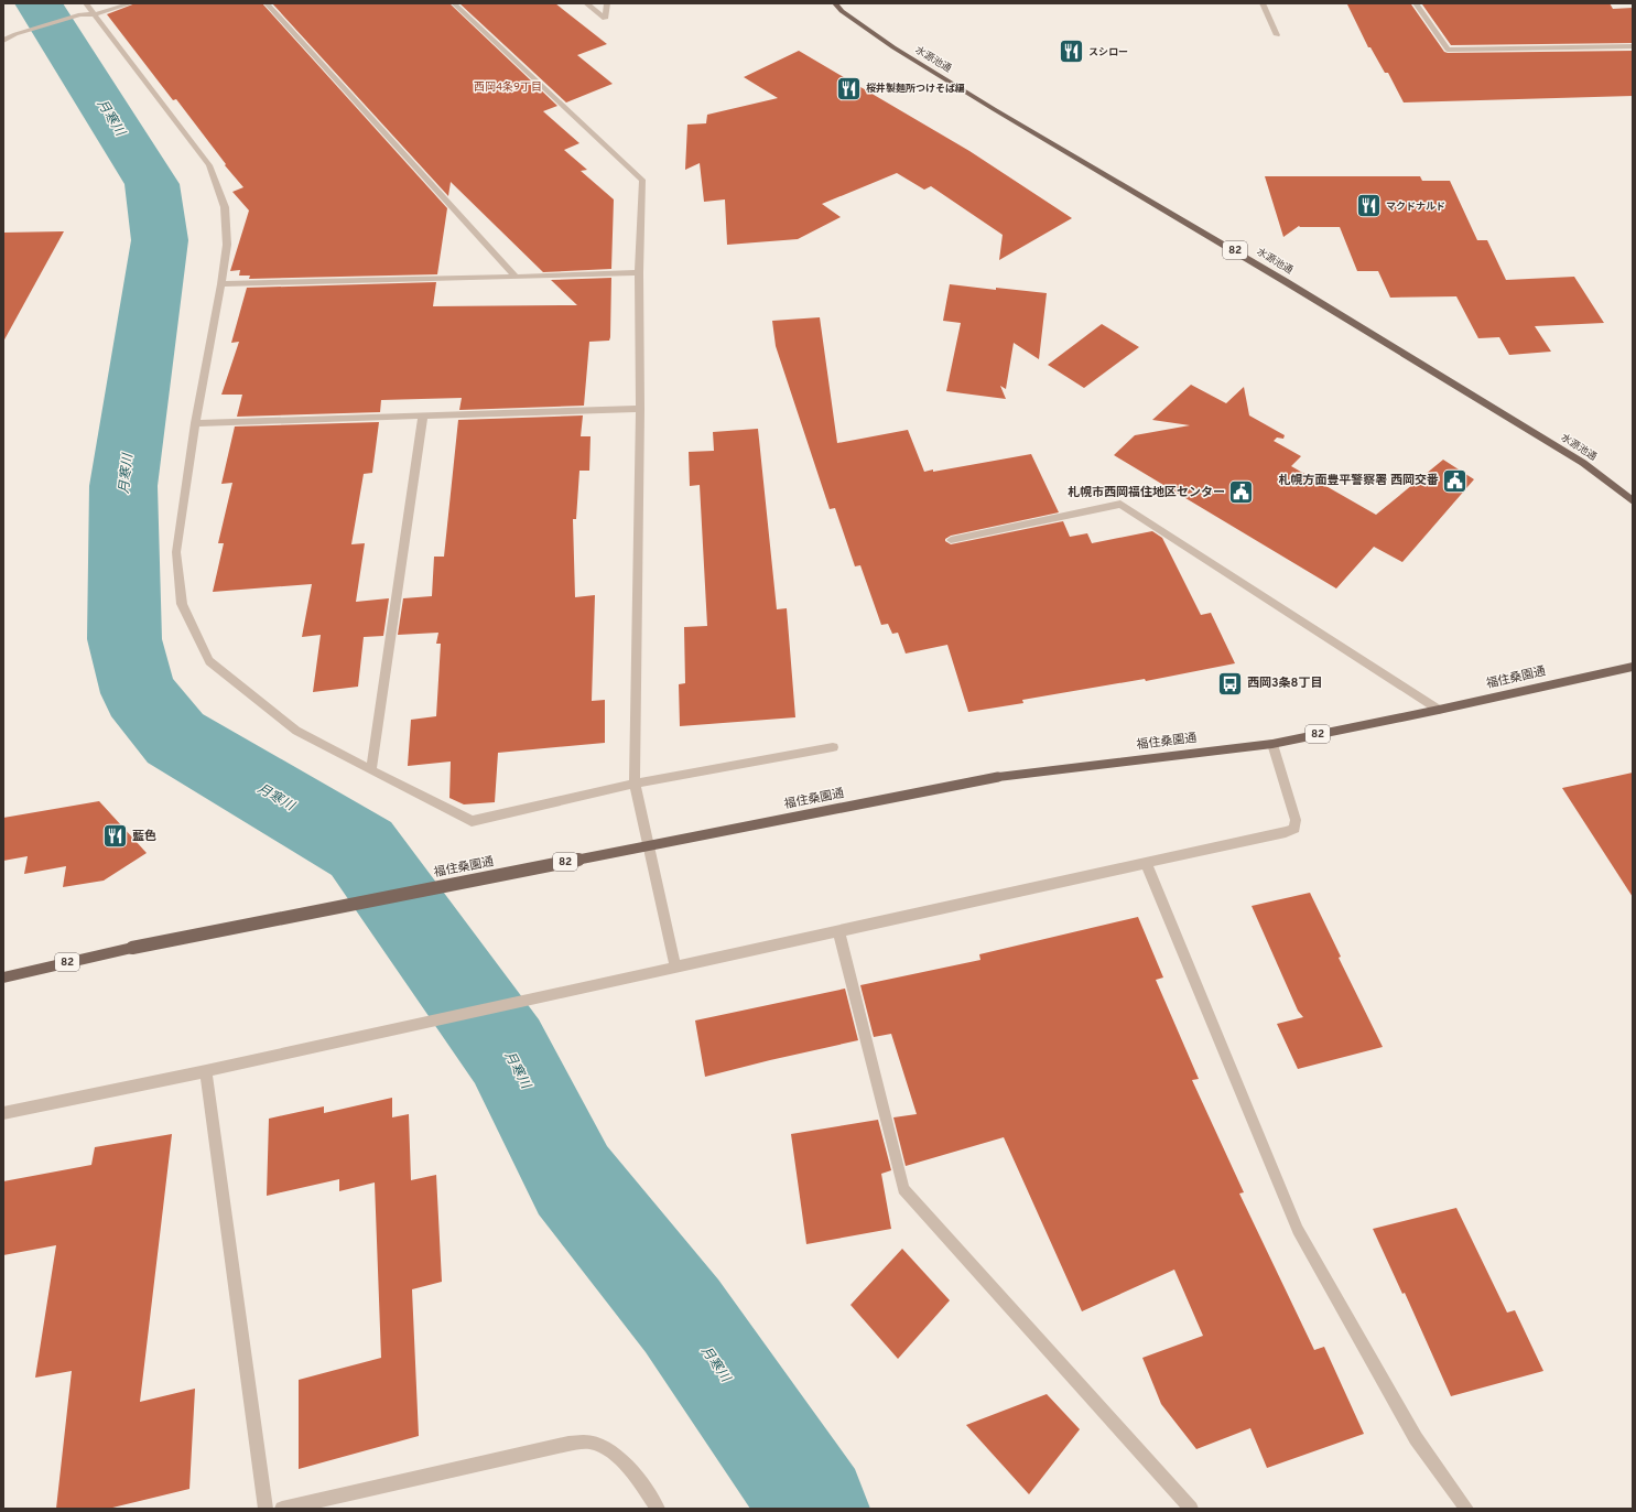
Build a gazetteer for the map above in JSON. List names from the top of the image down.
{
  "streets": {
    "main road": ["水源池通", "82", "福住桑園通"]
  },
  "districts": ["西岡4条9丁目"],
  "water": ["月寒川"],
  "places": {
    "restaurant": [
      "スシロー",
      "桜井製麺所つけそば編",
      "マクドナルド",
      "藍色"
    ],
    "public building": ["札幌方面豊平警察署 西岡交番", "札幌市西岡福住地区センター"],
    "bus stop": ["西岡3条8丁目"]
  }
}
